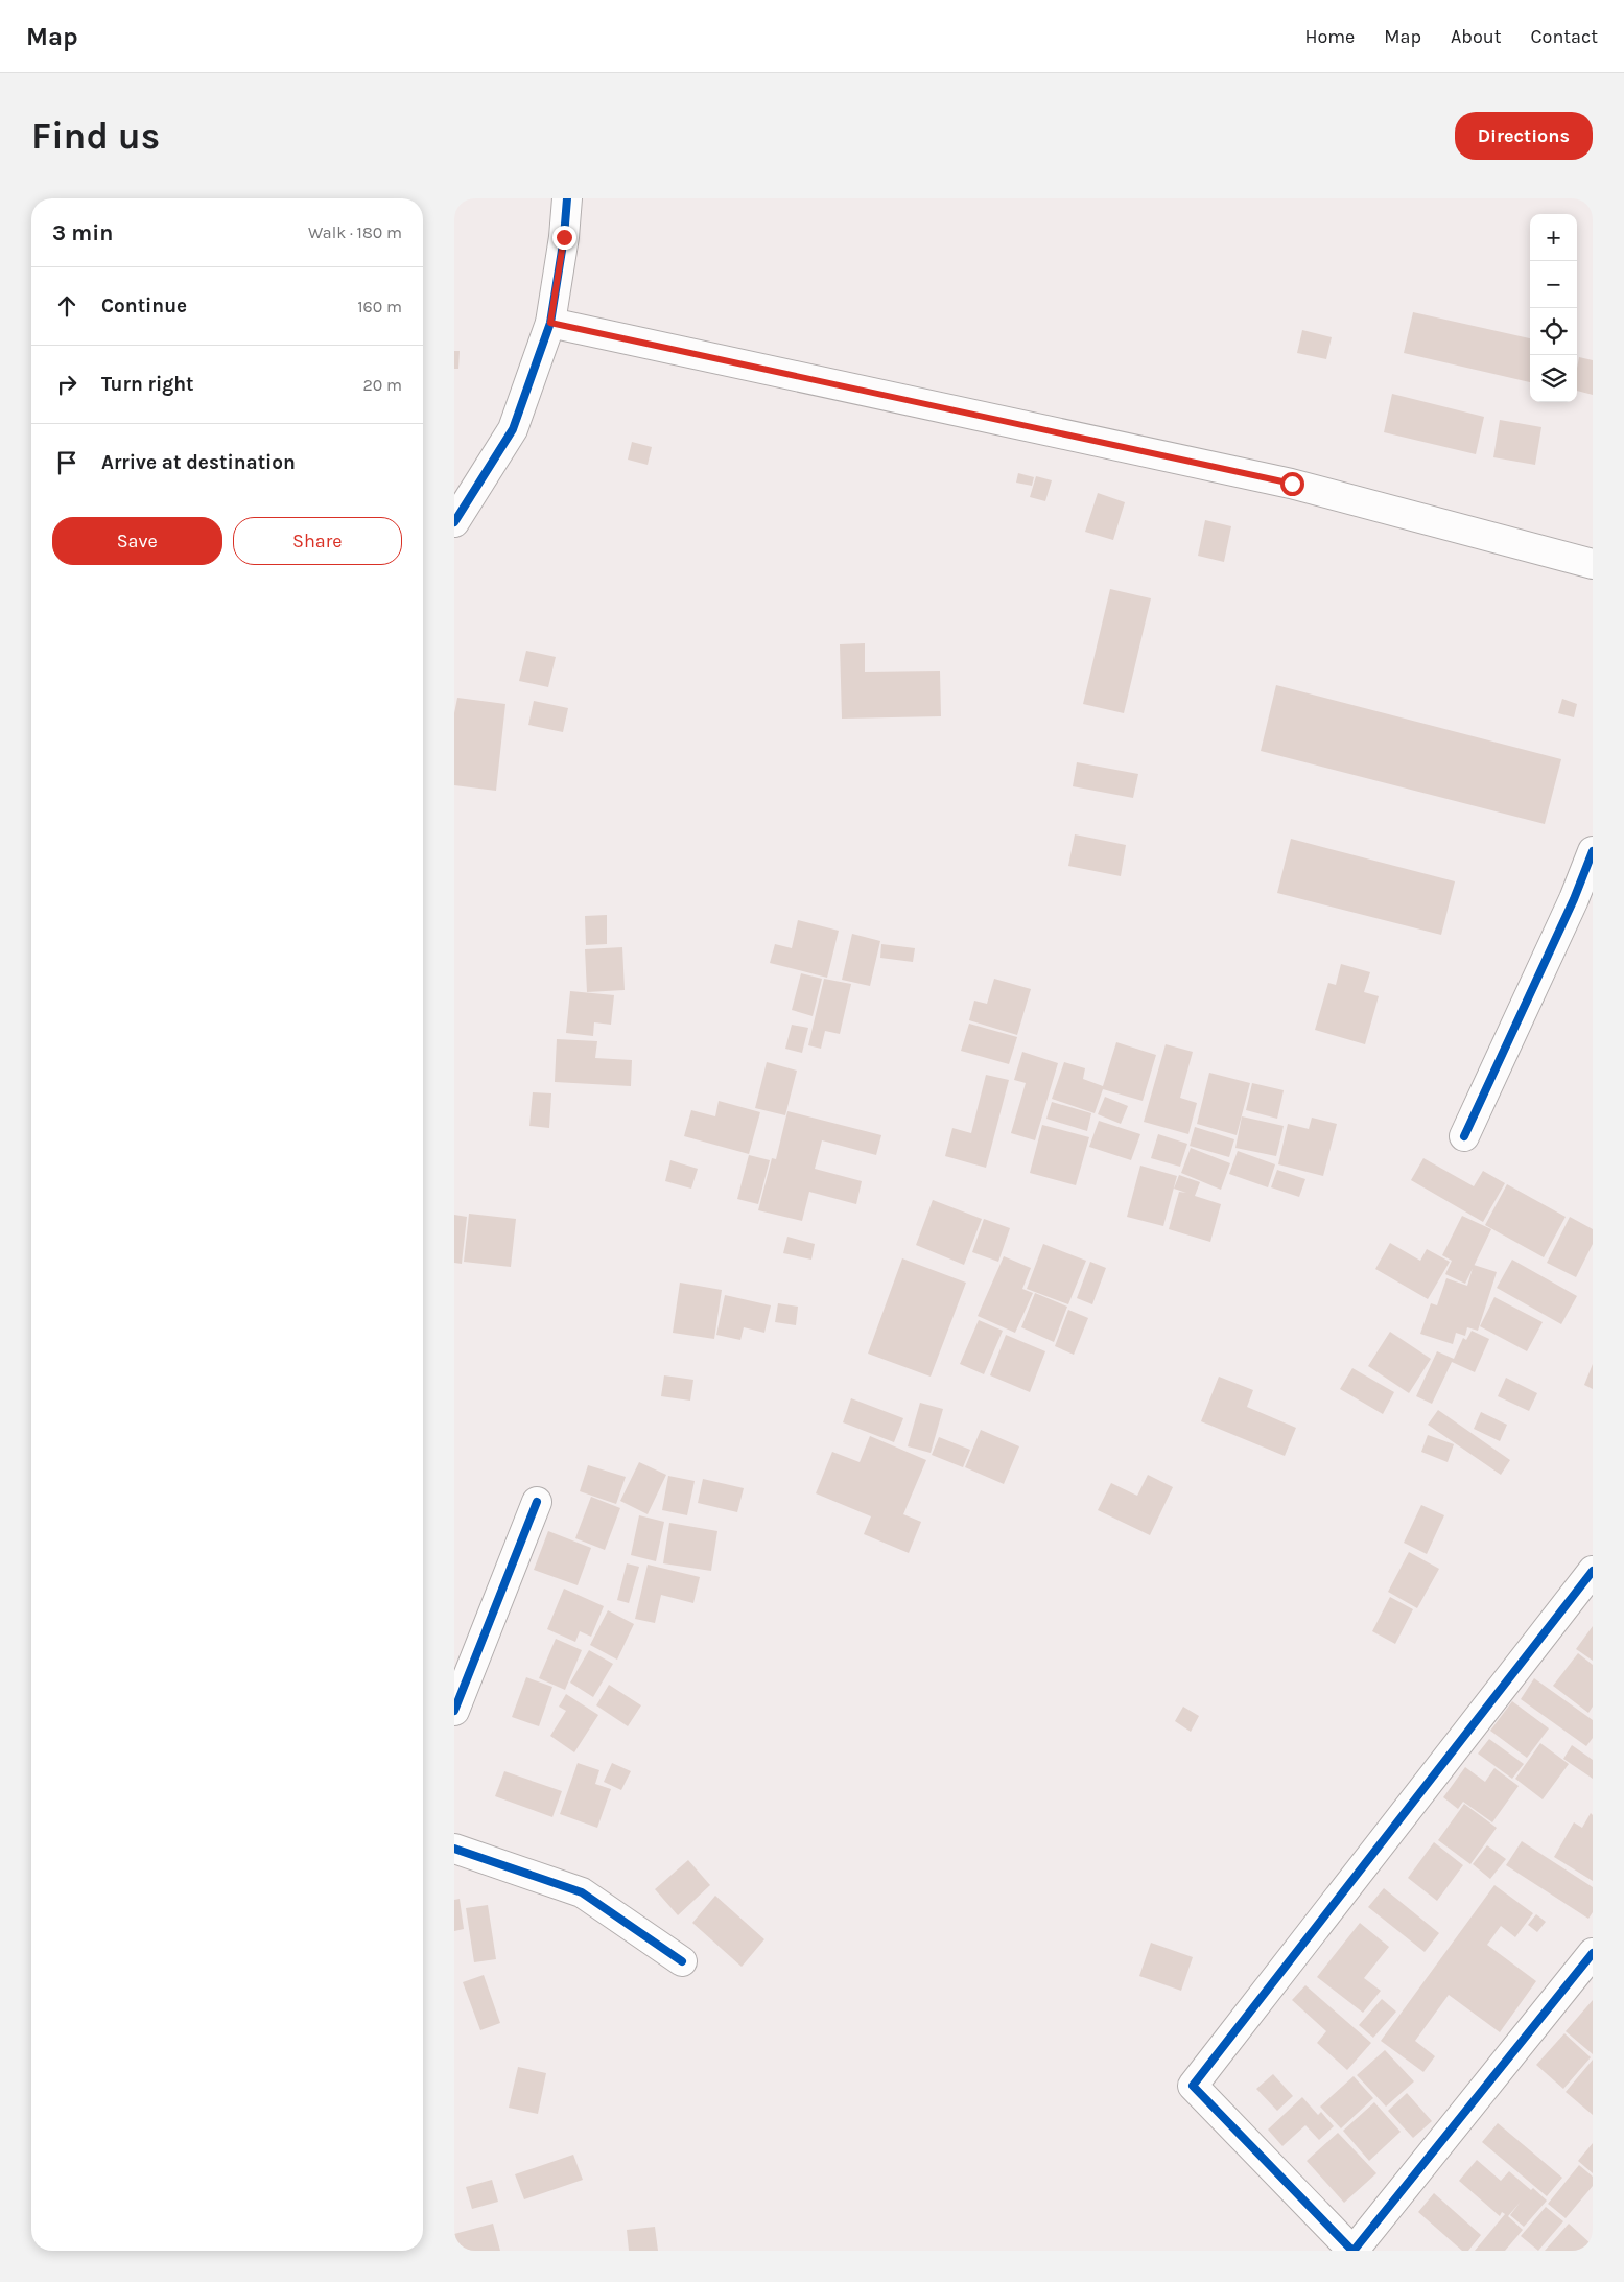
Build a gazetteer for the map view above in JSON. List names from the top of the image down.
{
  "page": {
    "header": "Map",
    "nav": [
      "Home",
      "Map",
      "About",
      "Contact"
    ],
    "buttons": [
      "Directions",
      ["Save", "Share"]
    ],
    "title": "Find us",
    "heading": ["3 min", "Walk · 180 m"],
    "map_buttons": ["+", "−"],
    "list": [
      ["Continue", "160 m"],
      ["Turn right", "20 m"],
      "Arrive at destination"
    ]
  }
}
